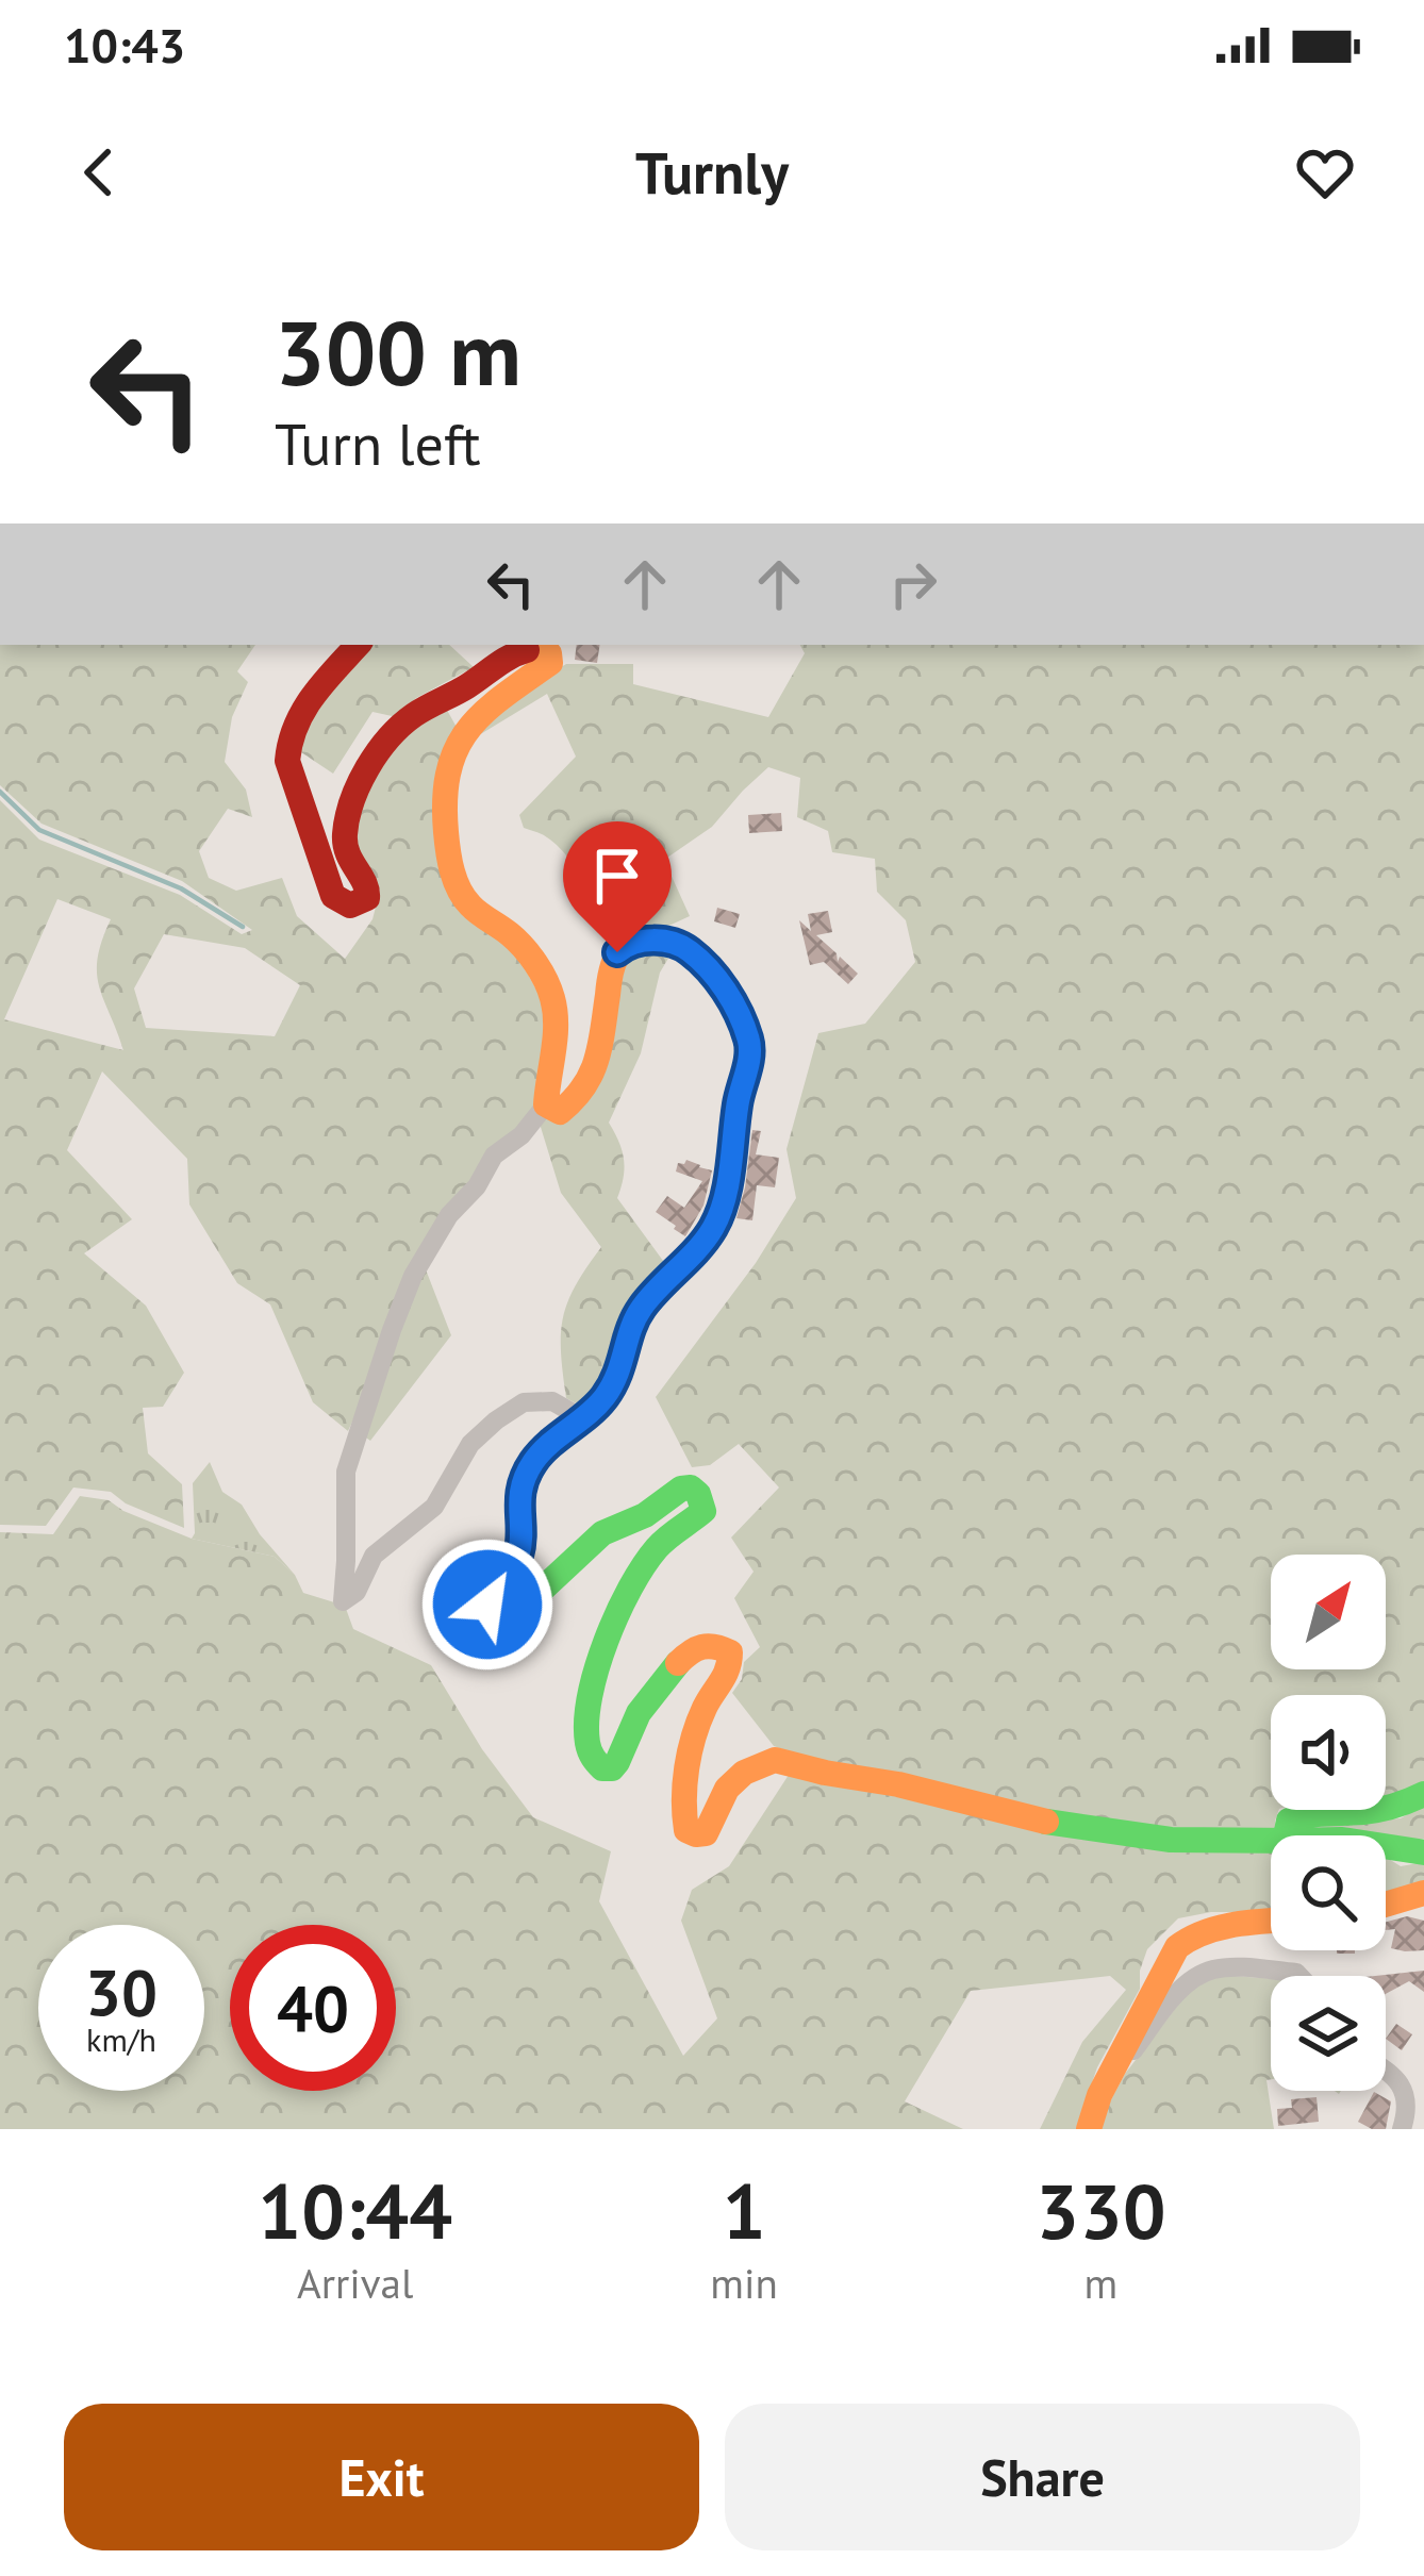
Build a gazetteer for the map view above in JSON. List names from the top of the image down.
{
  "north": "top right",
  "page": {
    "status": "10:43",
    "header": "Turnly",
    "turn": ["300 m", "Turn left"],
    "speed": "30 km/h",
    "limit": "40",
    "eta": [
      "10:44",
      "Arrival",
      "1",
      "min",
      "330",
      "m"
    ],
    "buttons": ["Exit", "Share"]
  }
}
